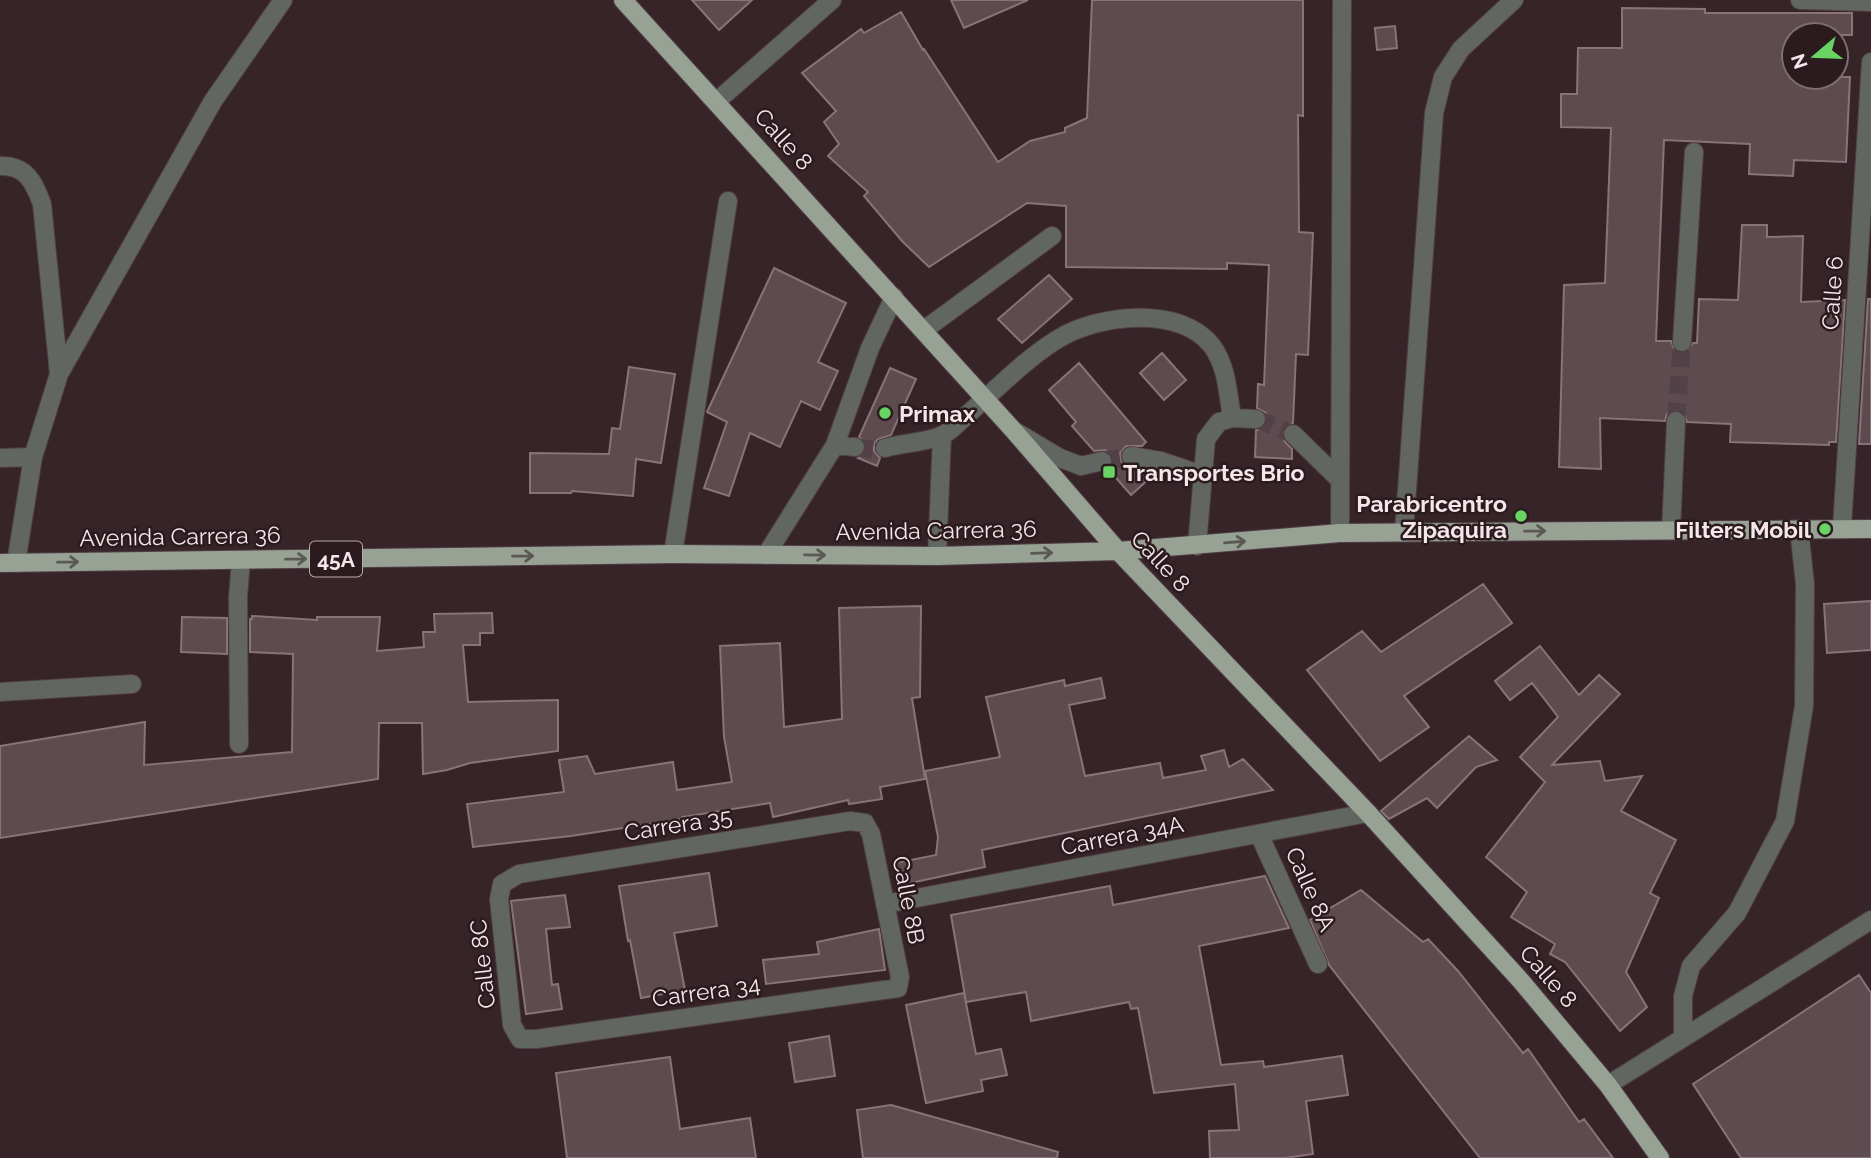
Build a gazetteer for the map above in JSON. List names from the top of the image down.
{
  "streets": {
    "main road": ["Calle 8", "Avenida Carrera 36", "45A"],
    "street": [
      "Calle 6",
      "Carrera 35",
      "Carrera 34A",
      "Calle 8A",
      "Calle 8B",
      "Calle 8C",
      "Carrera 34"
    ]
  },
  "crossings": [
    ["Calle 8", "Avenida Carrera 36"],
    ["Calle 8", "Carrera 34A"],
    ["Calle 6", "Avenida Carrera 36"],
    ["Carrera 35", "Calle 8B"],
    ["Carrera 35", "Calle 8C"],
    ["Carrera 34A", "Calle 8A"],
    ["Carrera 34A", "Calle 8B"],
    ["Calle 8B", "Carrera 34"],
    ["Calle 8C", "Carrera 34"]
  ],
  "one_way": ["Avenida Carrera 36"],
  "places": {
    "other": ["Primax", "Parabricentro Zipaquira", "Filters Mobil"],
    "transit": ["Transportes Brio"]
  },
  "north": "left"
}
